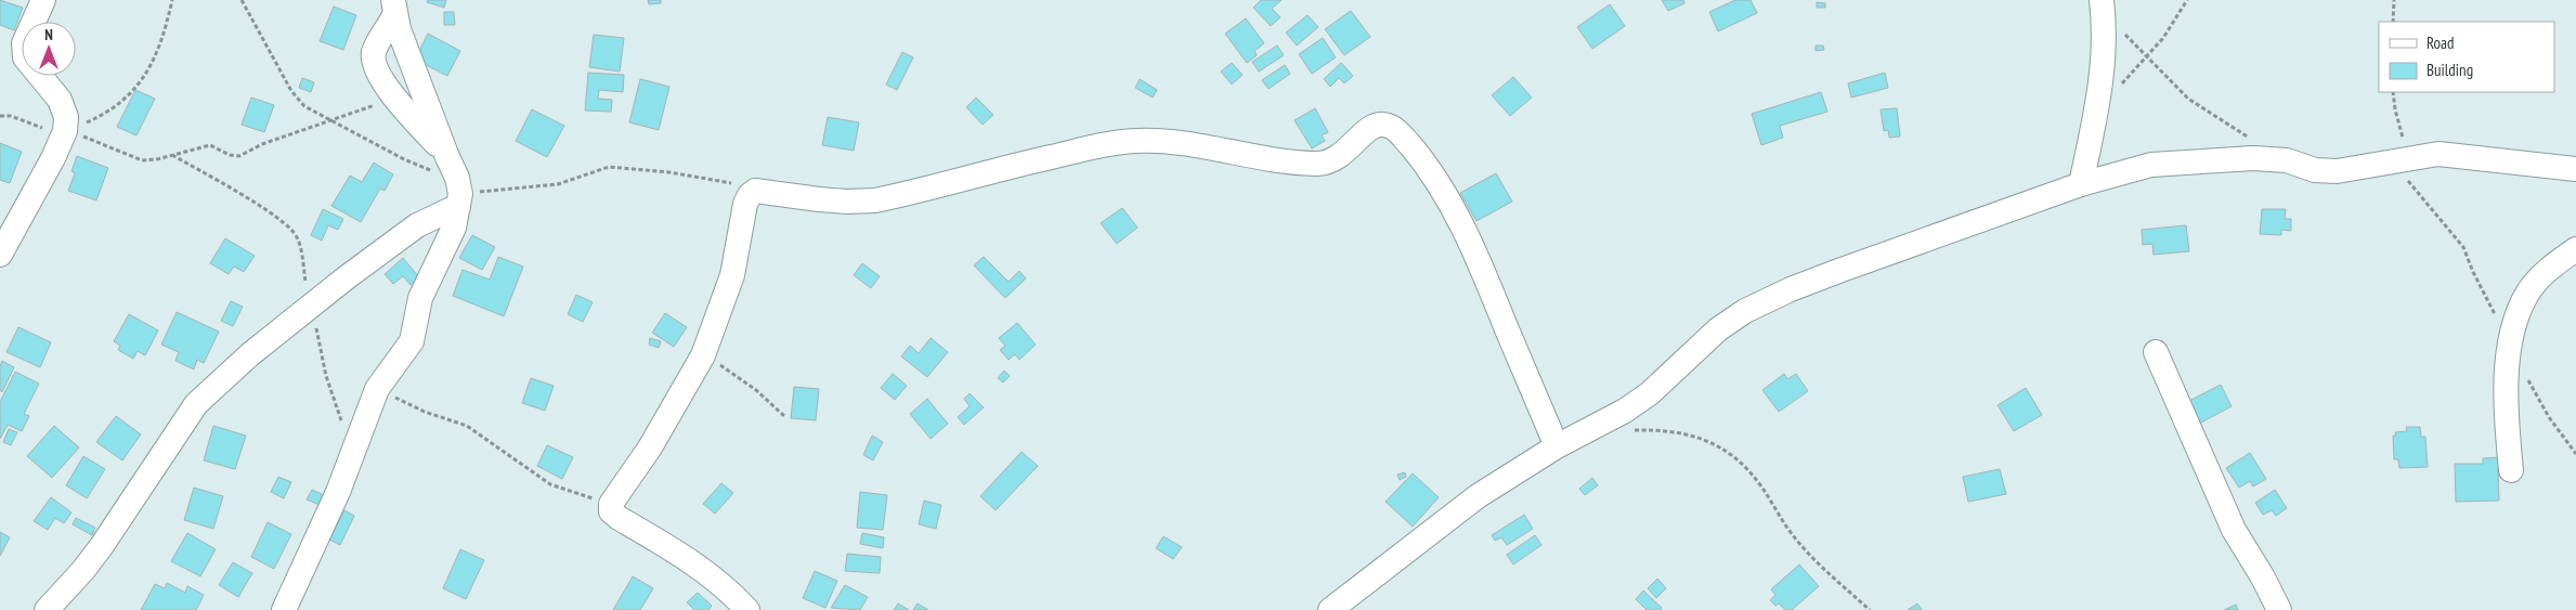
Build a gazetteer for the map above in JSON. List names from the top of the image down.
{
  "legend": ["Road", "Building"],
  "north": "top"
}
